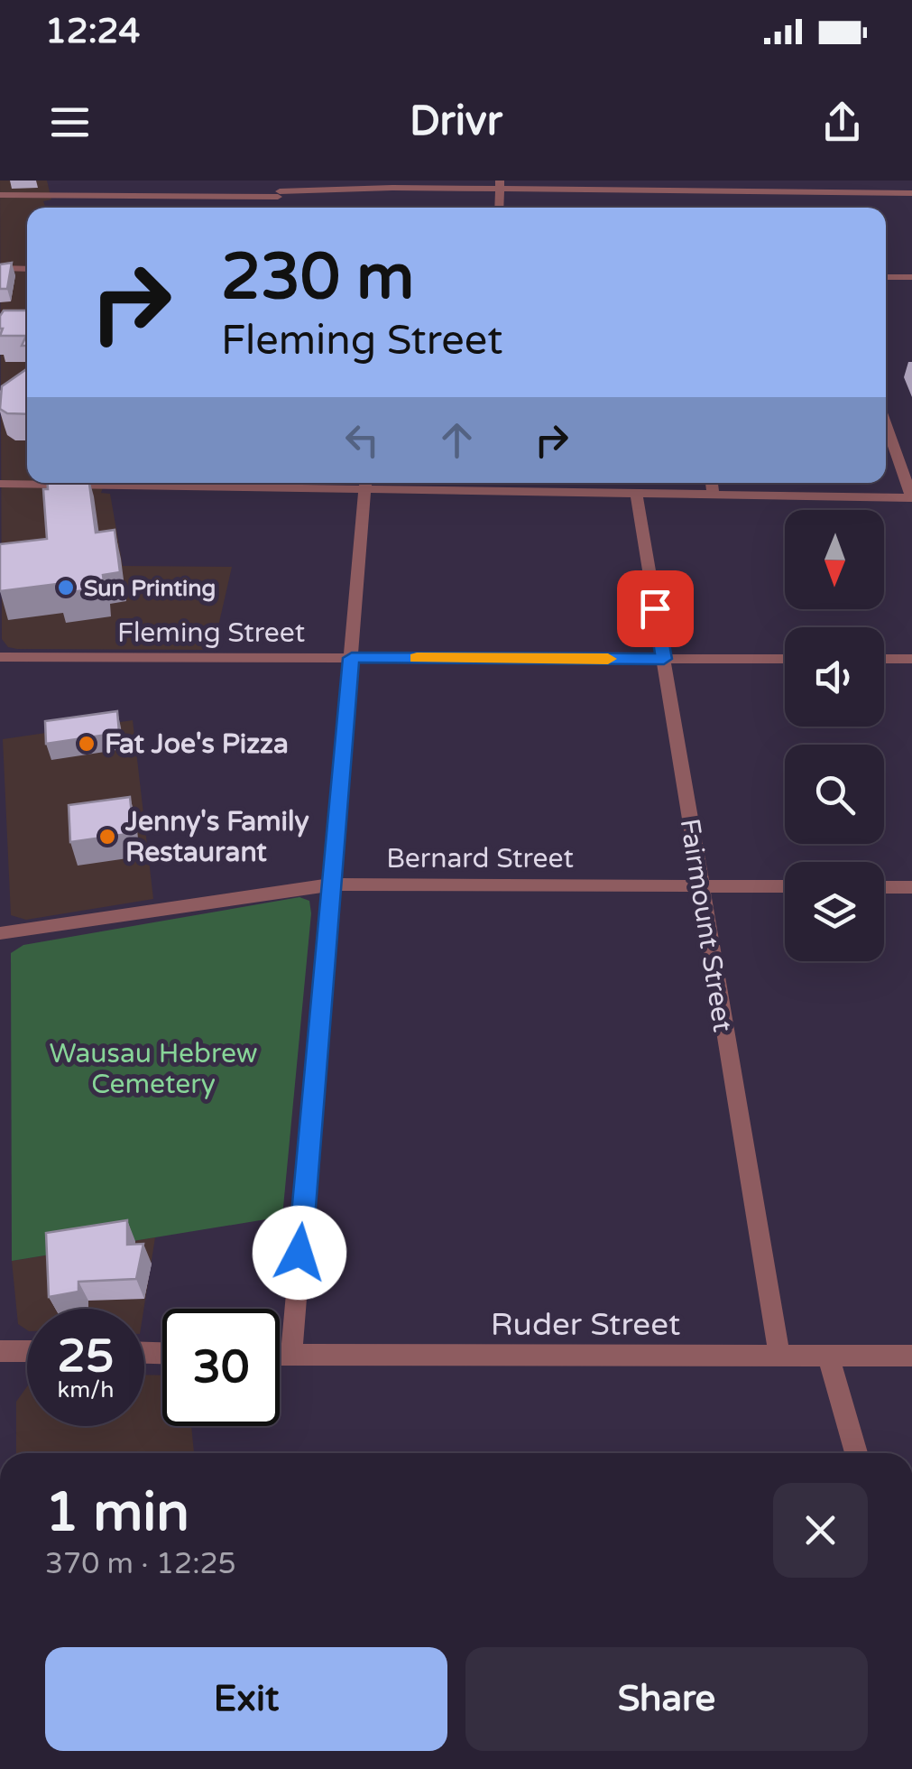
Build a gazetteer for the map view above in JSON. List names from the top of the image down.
{
  "streets": {
    "street": [
      "Fleming Street",
      "Bernard Street",
      "Fairmount Street",
      "Ruder Street"
    ]
  },
  "crossings": [
    ["Fleming Street", "Fairmount Street"],
    ["Bernard Street", "Fairmount Street"],
    ["Fairmount Street", "Ruder Street"]
  ],
  "parks": ["Wausau Hebrew Cemetery"],
  "places": ["Sun Printing", "Fat Joe's Pizza", "Jenny's Family Restaurant"],
  "north": "bottom",
  "page": {
    "status": "12:24",
    "header": "Drivr",
    "turn": ["230 m", "Fleming Street"],
    "speed": "25 km/h",
    "limit": "30",
    "heading": ["1 min", "370 m · 12:25"],
    "buttons": ["Exit", "Share"]
  }
}
